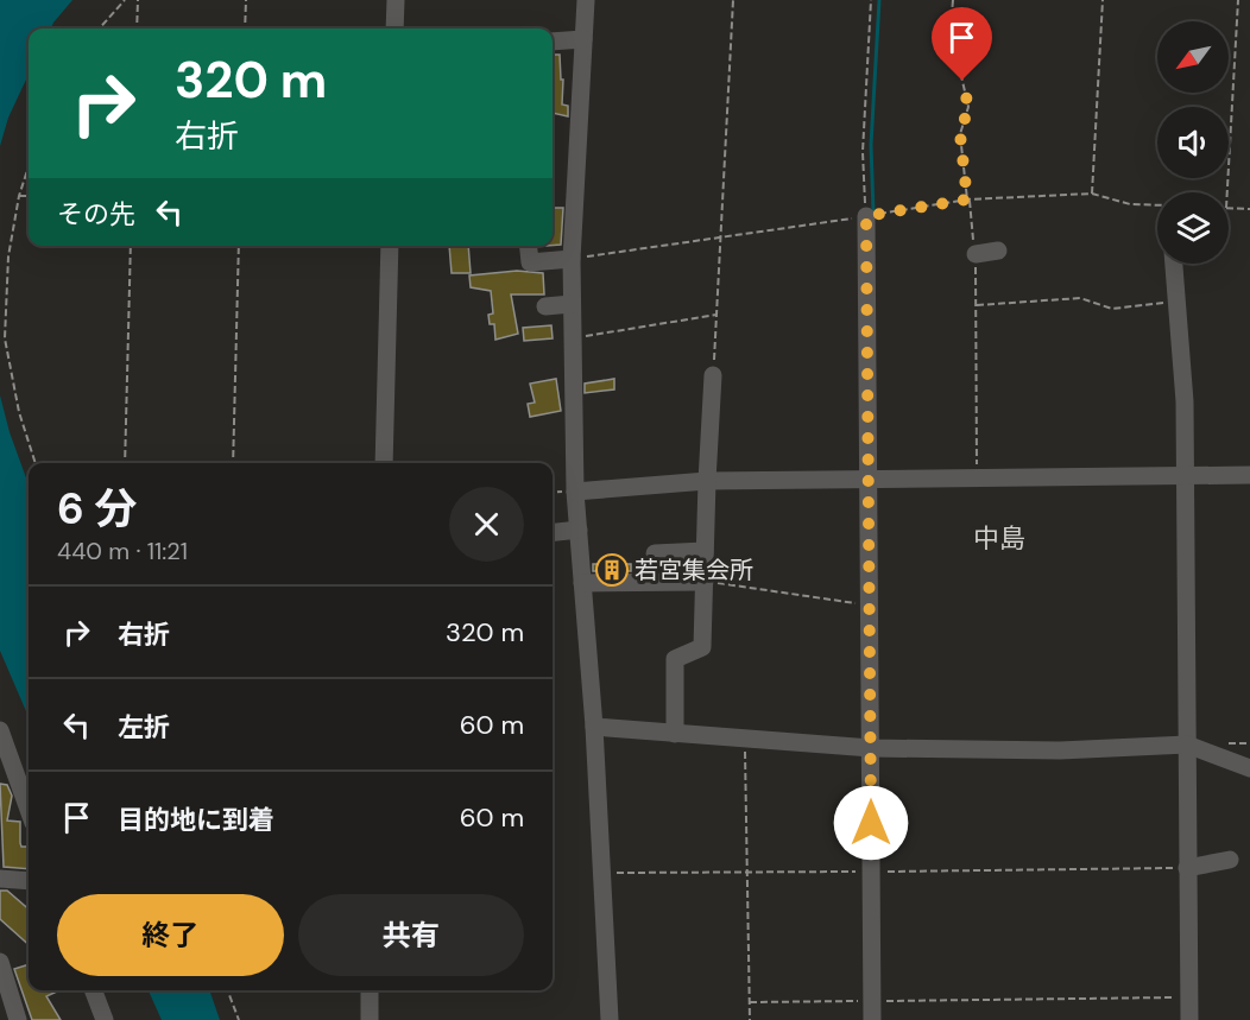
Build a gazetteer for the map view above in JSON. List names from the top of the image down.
{
  "districts": ["中島"],
  "places": {
    "building": ["若宮集会所"]
  },
  "north": "bottom left",
  "page": {
    "turn": ["320 m", "右折"],
    "then": "その先",
    "heading": ["6 分", "440 m · 11:21"],
    "list": [
      {
        "name": "右折",
        "value": "320 m"
      },
      {
        "name": "左折",
        "value": "60 m"
      },
      {
        "name": "目的地に到着",
        "value": "60 m"
      }
    ],
    "buttons": ["終了", "共有"]
  }
}
